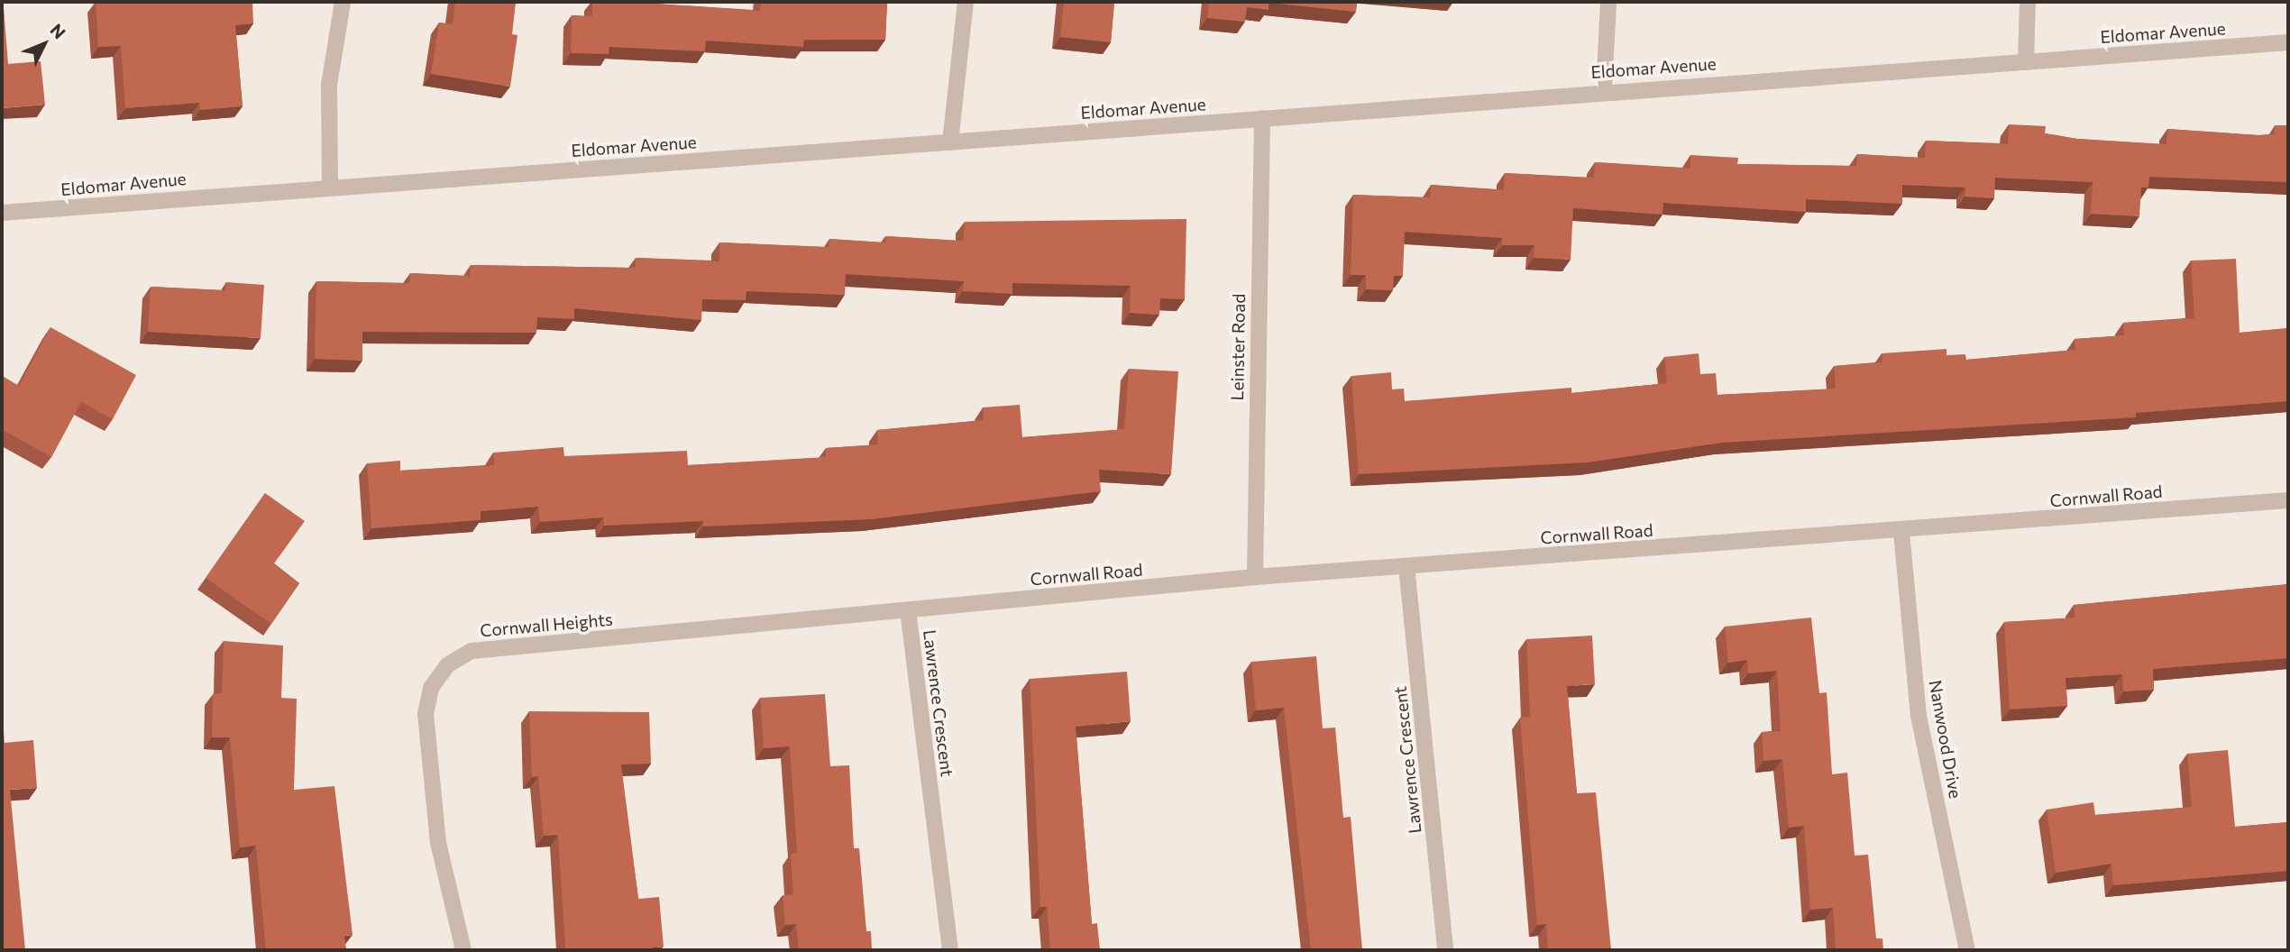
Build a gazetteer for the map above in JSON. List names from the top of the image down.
{
  "streets": {
    "street": [
      "Eldomar Avenue",
      "Leinster Road",
      "Cornwall Road",
      "Cornwall Heights",
      "Lawrence Crescent",
      "Nanwood Drive"
    ]
  },
  "crossings": [
    ["Eldomar Avenue", "Leinster Road"],
    ["Leinster Road", "Cornwall Road"],
    ["Cornwall Road", "Cornwall Heights"],
    ["Cornwall Road", "Lawrence Crescent"],
    ["Cornwall Road", "Nanwood Drive"],
    ["Cornwall Heights", "Lawrence Crescent"]
  ],
  "north": "top right"
}
